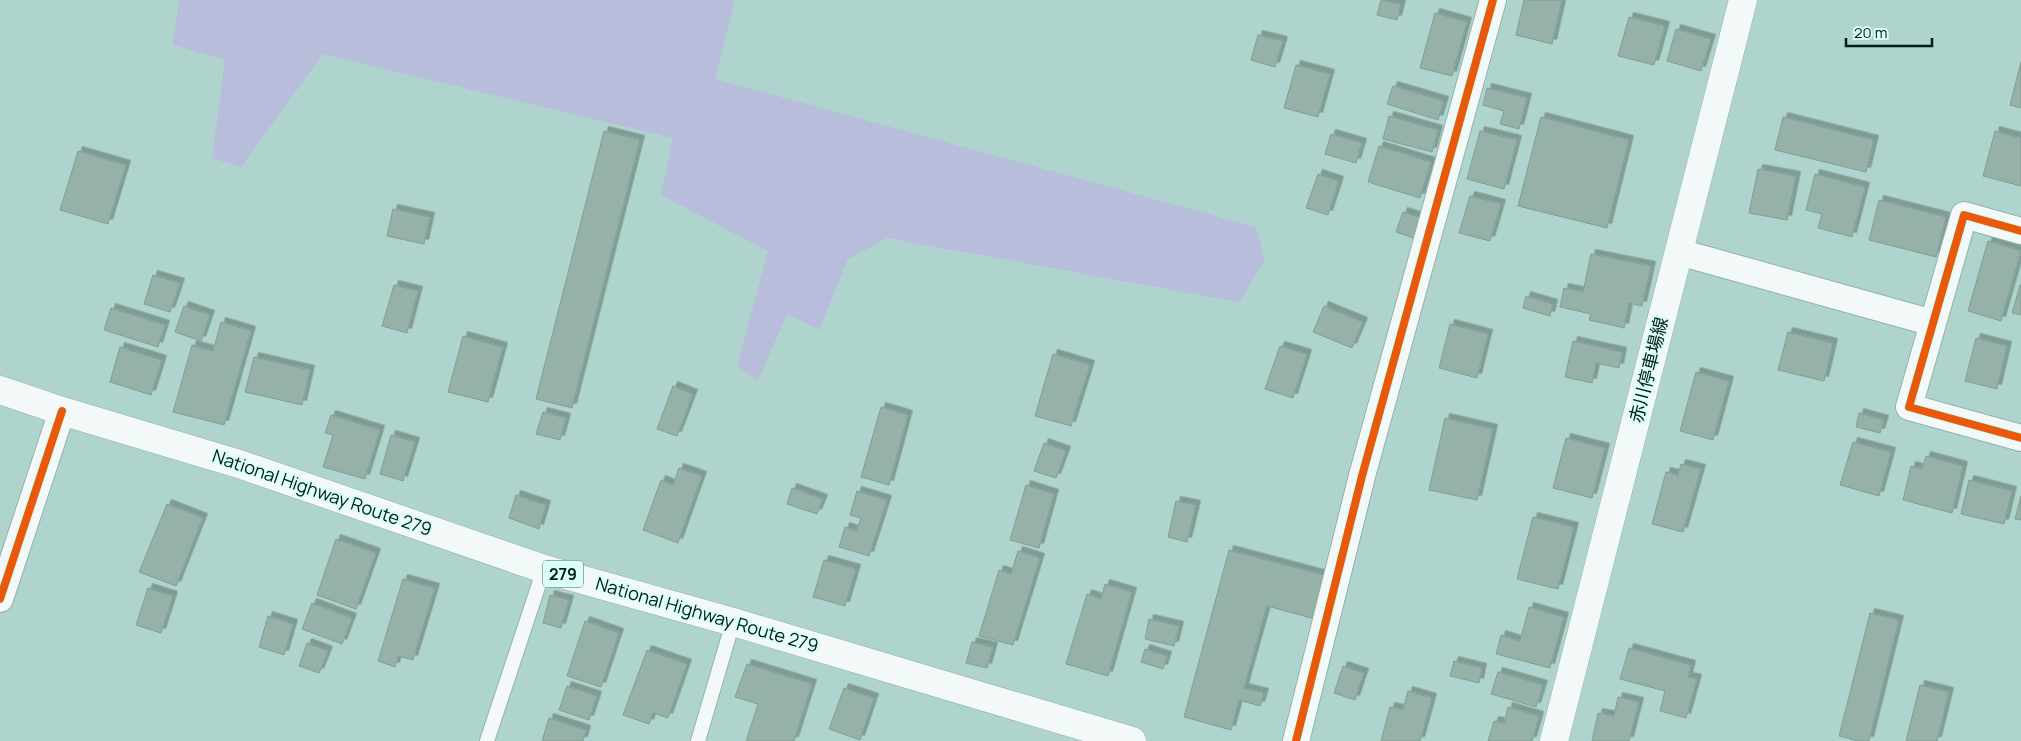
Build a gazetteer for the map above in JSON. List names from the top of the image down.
{
  "streets": {
    "main road": ["赤川停車場線", "National Highway Route 279", "279"]
  },
  "scale_bar": "20 m"
}
